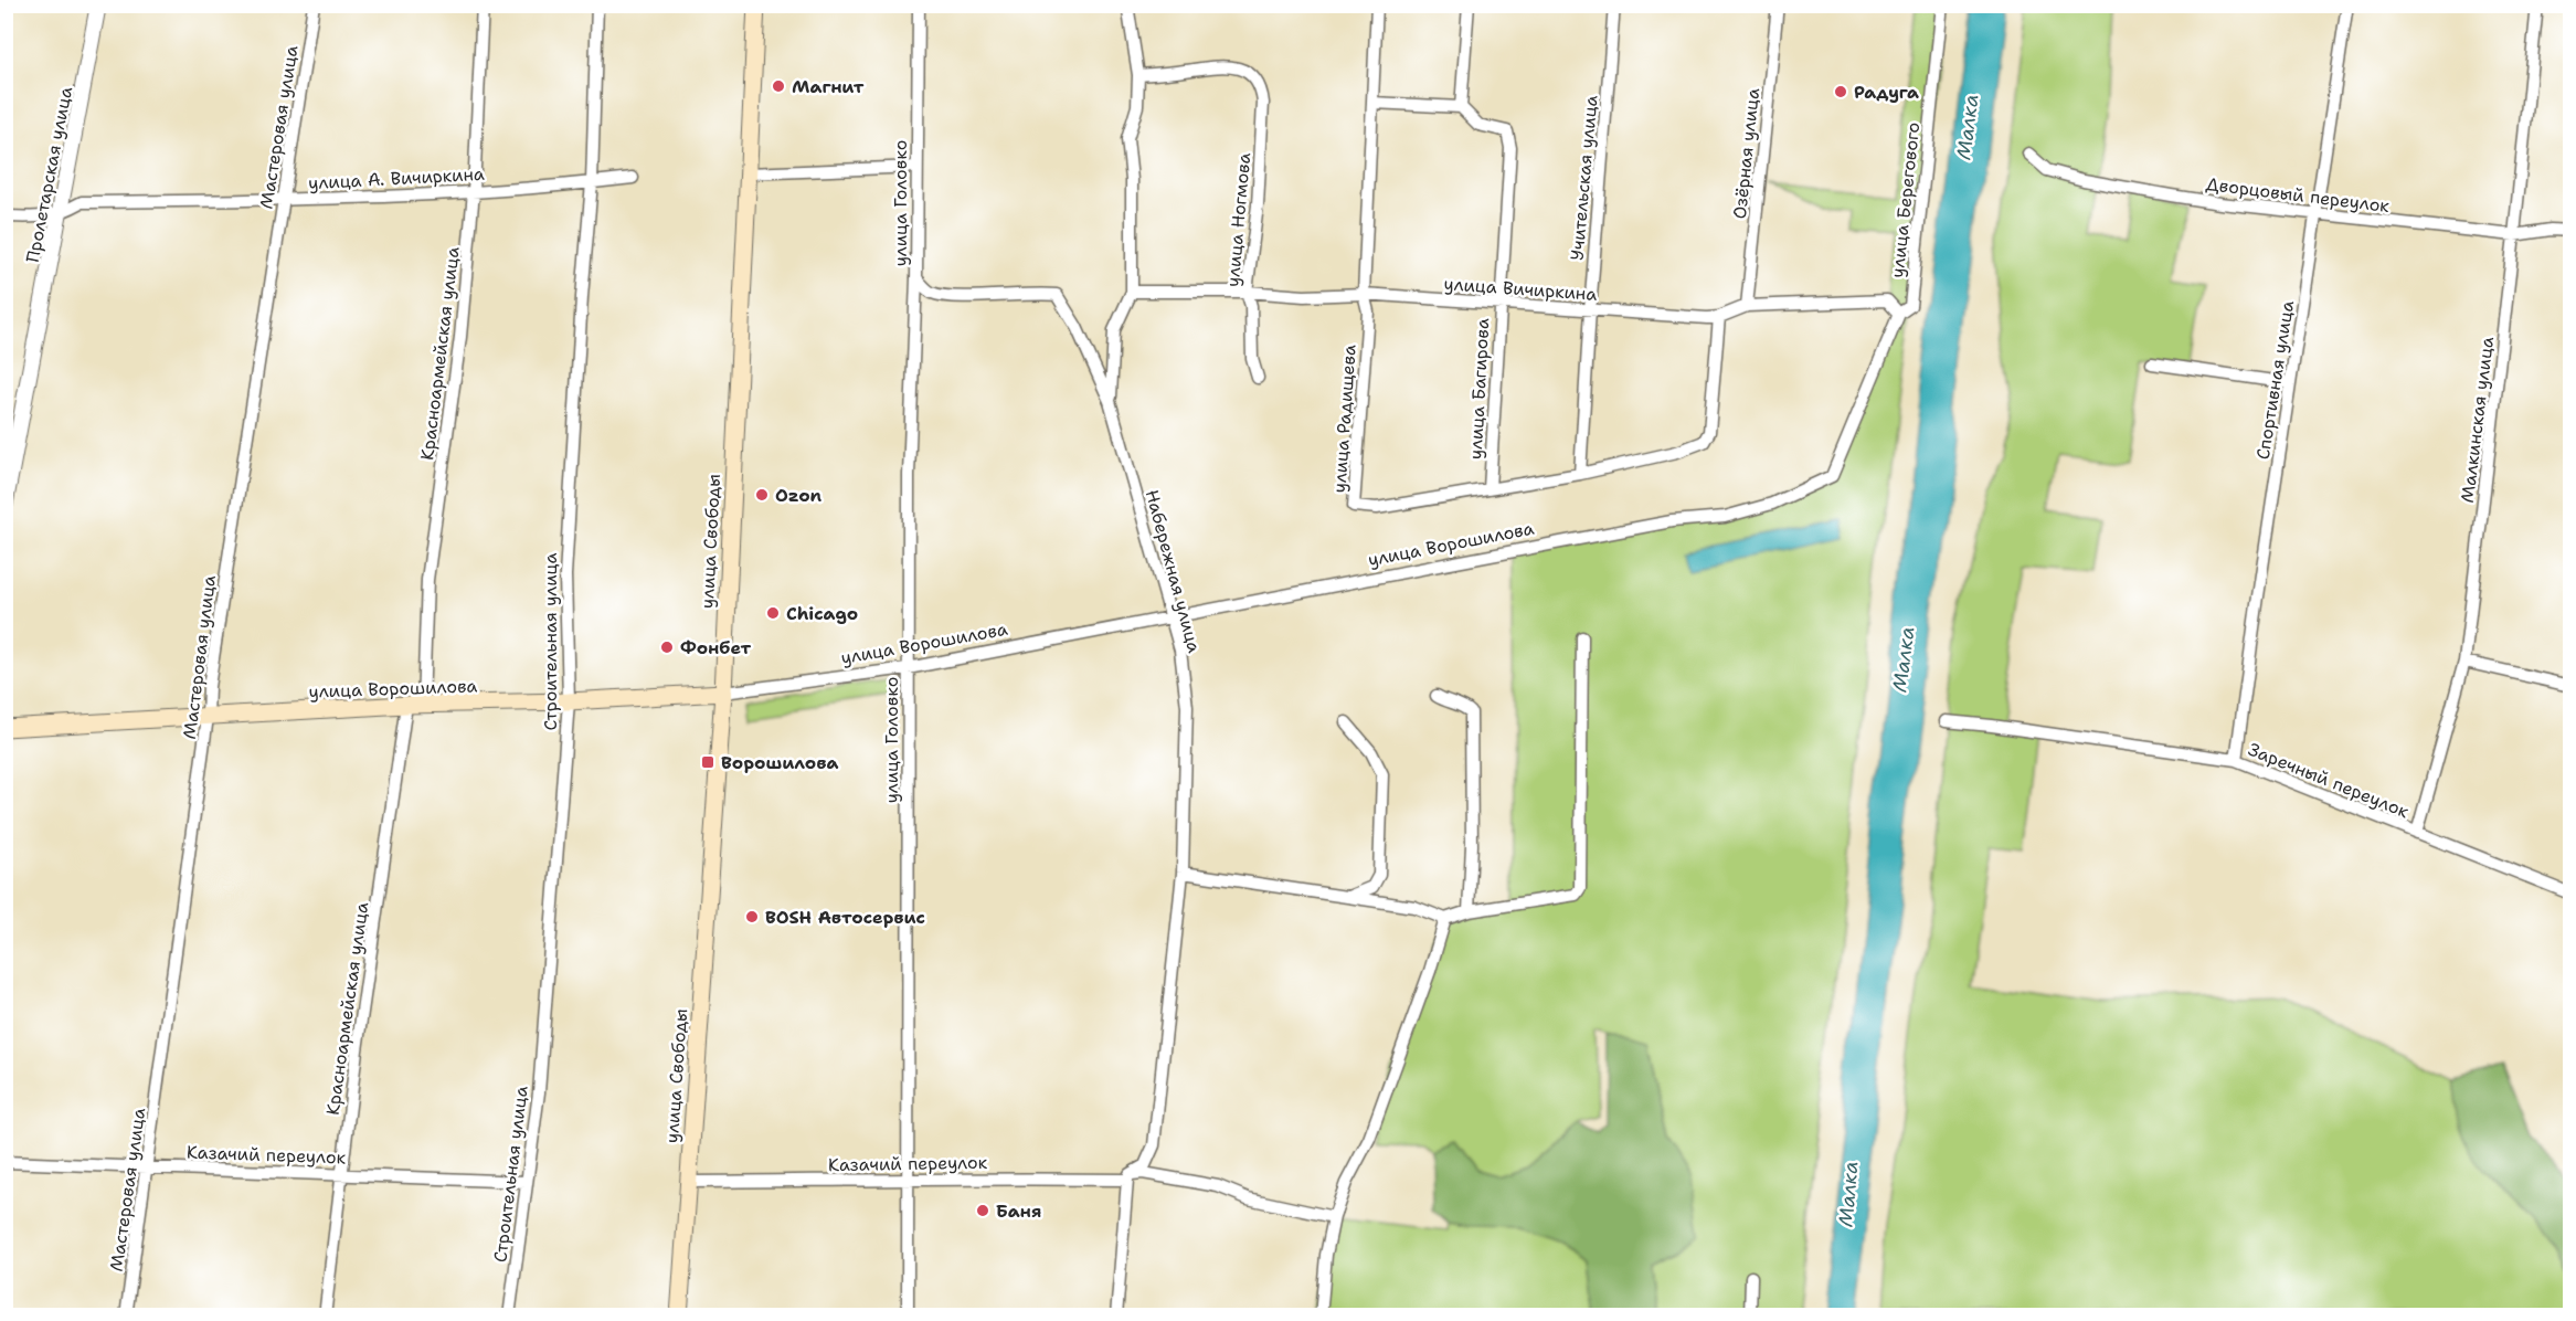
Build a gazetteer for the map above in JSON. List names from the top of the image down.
{
  "streets": {
    "main road": ["улица Свободы", "улица Ворошилова"],
    "street": [
      "Мастеровая улица",
      "Озёрная улица",
      "Пролетарская улица",
      "улица А. Вичиркина",
      "Учительская улица",
      "Дворцовый переулок",
      "улица Берегового",
      "улица Головко",
      "улица Ногмова",
      "улица Вичиркина",
      "Красноармейская улица",
      "Спортивная улица",
      "улица Багирова",
      "улица Радищева",
      "Малкинская улица",
      "Набережная улица",
      "Строительная улица",
      "Заречный переулок",
      "Казачий переулок"
    ]
  },
  "crossings": [
    ["Мастеровая улица", "улица А. Вичиркина"],
    ["Мастеровая улица", "улица Ворошилова"],
    ["Мастеровая улица", "Казачий переулок"],
    ["Озёрная улица", "улица Вичиркина"],
    ["Пролетарская улица", "улица А. Вичиркина"],
    ["улица А. Вичиркина", "Красноармейская улица"],
    ["улица А. Вичиркина", "Строительная улица"],
    ["Учительская улица", "улица Вичиркина"],
    ["Учительская улица", "улица Радищева"],
    ["Дворцовый переулок", "Спортивная улица"],
    ["Дворцовый переулок", "Малкинская улица"],
    ["улица Берегового", "улица Вичиркина"],
    ["улица Берегового", "улица Ворошилова"],
    ["улица Головко", "улица Ворошилова"],
    ["улица Головко", "Набережная улица"],
    ["улица Головко", "Казачий переулок"],
    ["улица Ногмова", "улица Вичиркина"],
    ["улица Ногмова", "Набережная улица"],
    ["улица Вичиркина", "улица Багирова"],
    ["улица Вичиркина", "улица Радищева"],
    ["улица Вичиркина", "Набережная улица"],
    ["Красноармейская улица", "улица Ворошилова"],
    ["Красноармейская улица", "Казачий переулок"],
    ["Спортивная улица", "Заречный переулок"],
    ["улица Багирова", "улица Радищева"],
    ["Малкинская улица", "Заречный переулок"],
    ["улица Свободы", "улица Ворошилова"],
    ["улица Свободы", "Казачий переулок"],
    ["улица Ворошилова", "Набережная улица"],
    ["улица Ворошилова", "Строительная улица"],
    ["Набережная улица", "Казачий переулок"],
    ["Строительная улица", "Казачий переулок"]
  ],
  "water": ["Малка"],
  "places": {
    "other": [
      "Магнит",
      "Радуга",
      "Ozon",
      "Chicago",
      "Фонбет",
      "BOSH Автосервис",
      "Баня"
    ],
    "transit": ["Ворошилова"]
  }
}
